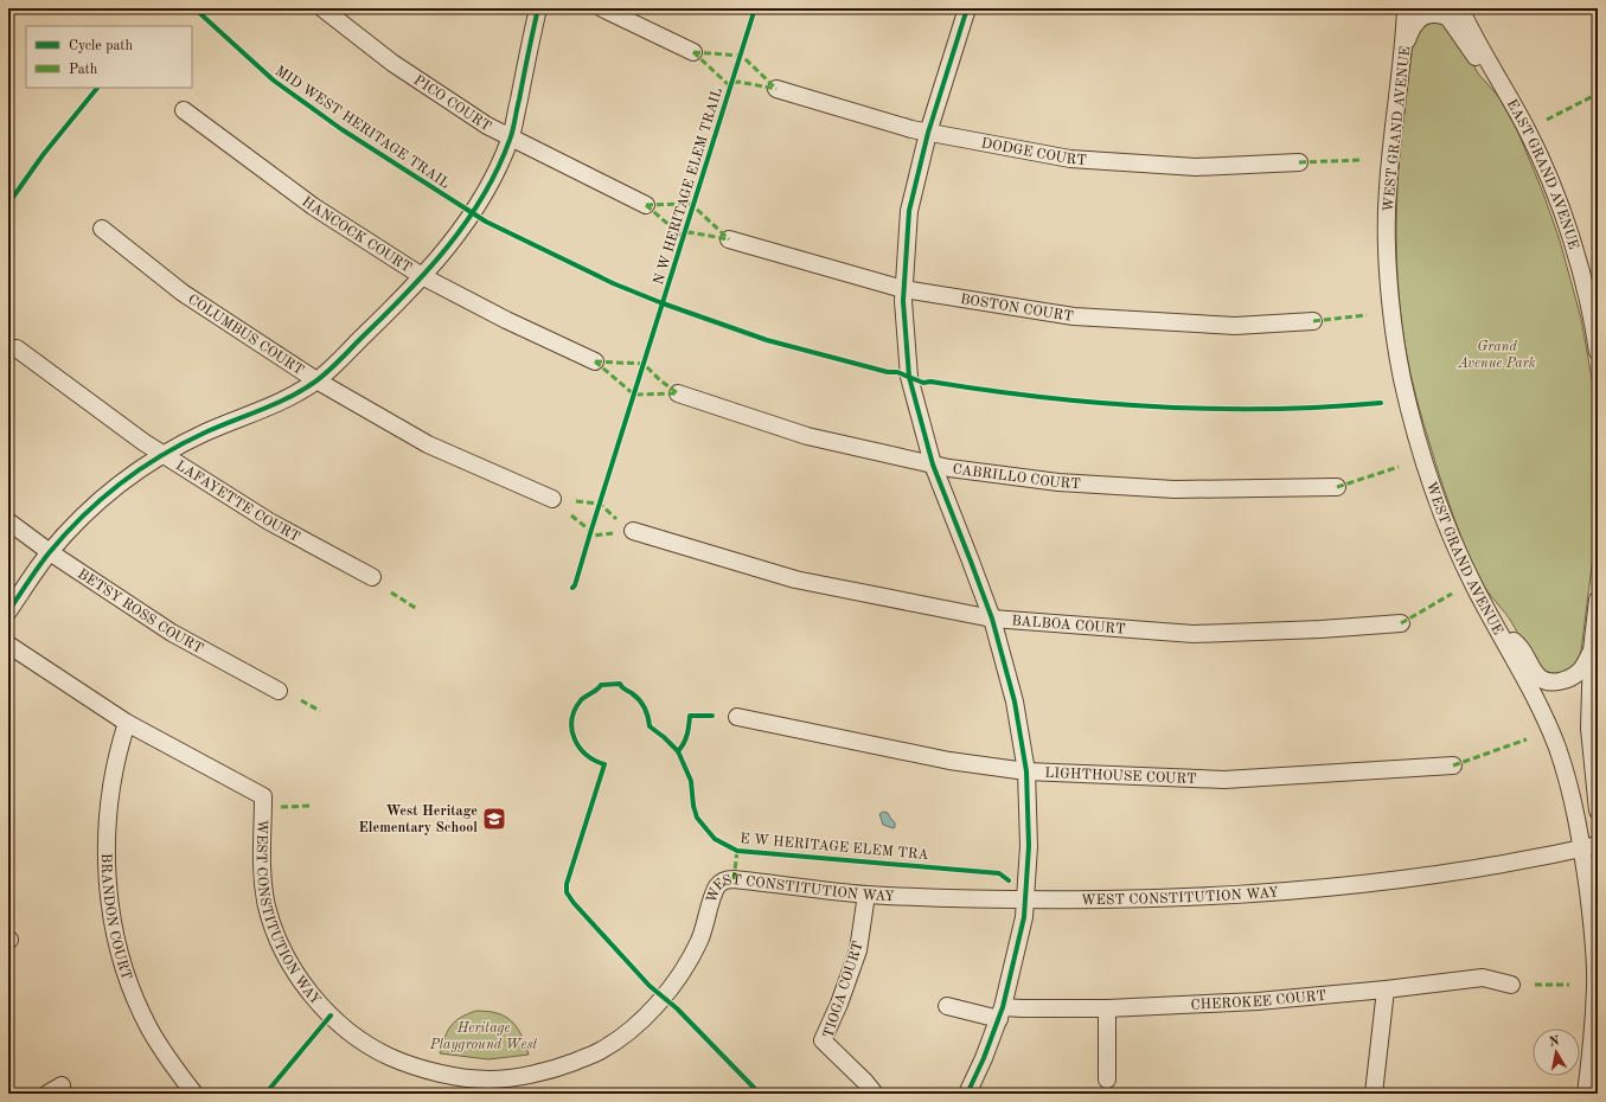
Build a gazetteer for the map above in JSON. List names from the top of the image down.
{
  "streets": {
    "street": [
      "PICO COURT",
      "WEST GRAND AVENUE",
      "DODGE COURT",
      "EAST GRAND AVENUE",
      "HANCOCK COURT",
      "BOSTON COURT",
      "COLUMBUS COURT",
      "CABRILLO COURT",
      "LAFAYETTE COURT",
      "BETSY ROSS COURT",
      "BALBOA COURT",
      "LIGHTHOUSE COURT",
      "WEST CONSTITUTION WAY",
      "BRANDON COURT",
      "TIOGA COURT",
      "CHEROKEE COURT"
    ],
    "cycle path": ["MID WEST HERITAGE TRAIL", "N W HERITAGE ELEM TRAIL", "E W HERITAGE ELEM TRA"]
  },
  "crossings": [
    ["WEST GRAND AVENUE", "WEST CONSTITUTION WAY"],
    ["WEST CONSTITUTION WAY", "BRANDON COURT"],
    ["WEST CONSTITUTION WAY", "TIOGA COURT"]
  ],
  "parks": ["Grand Avenue Park", "Heritage Playground West"],
  "places": {
    "school or university": ["West Heritage Elementary School"]
  },
  "legend": ["Cycle path", "Path"],
  "north": "top"
}
